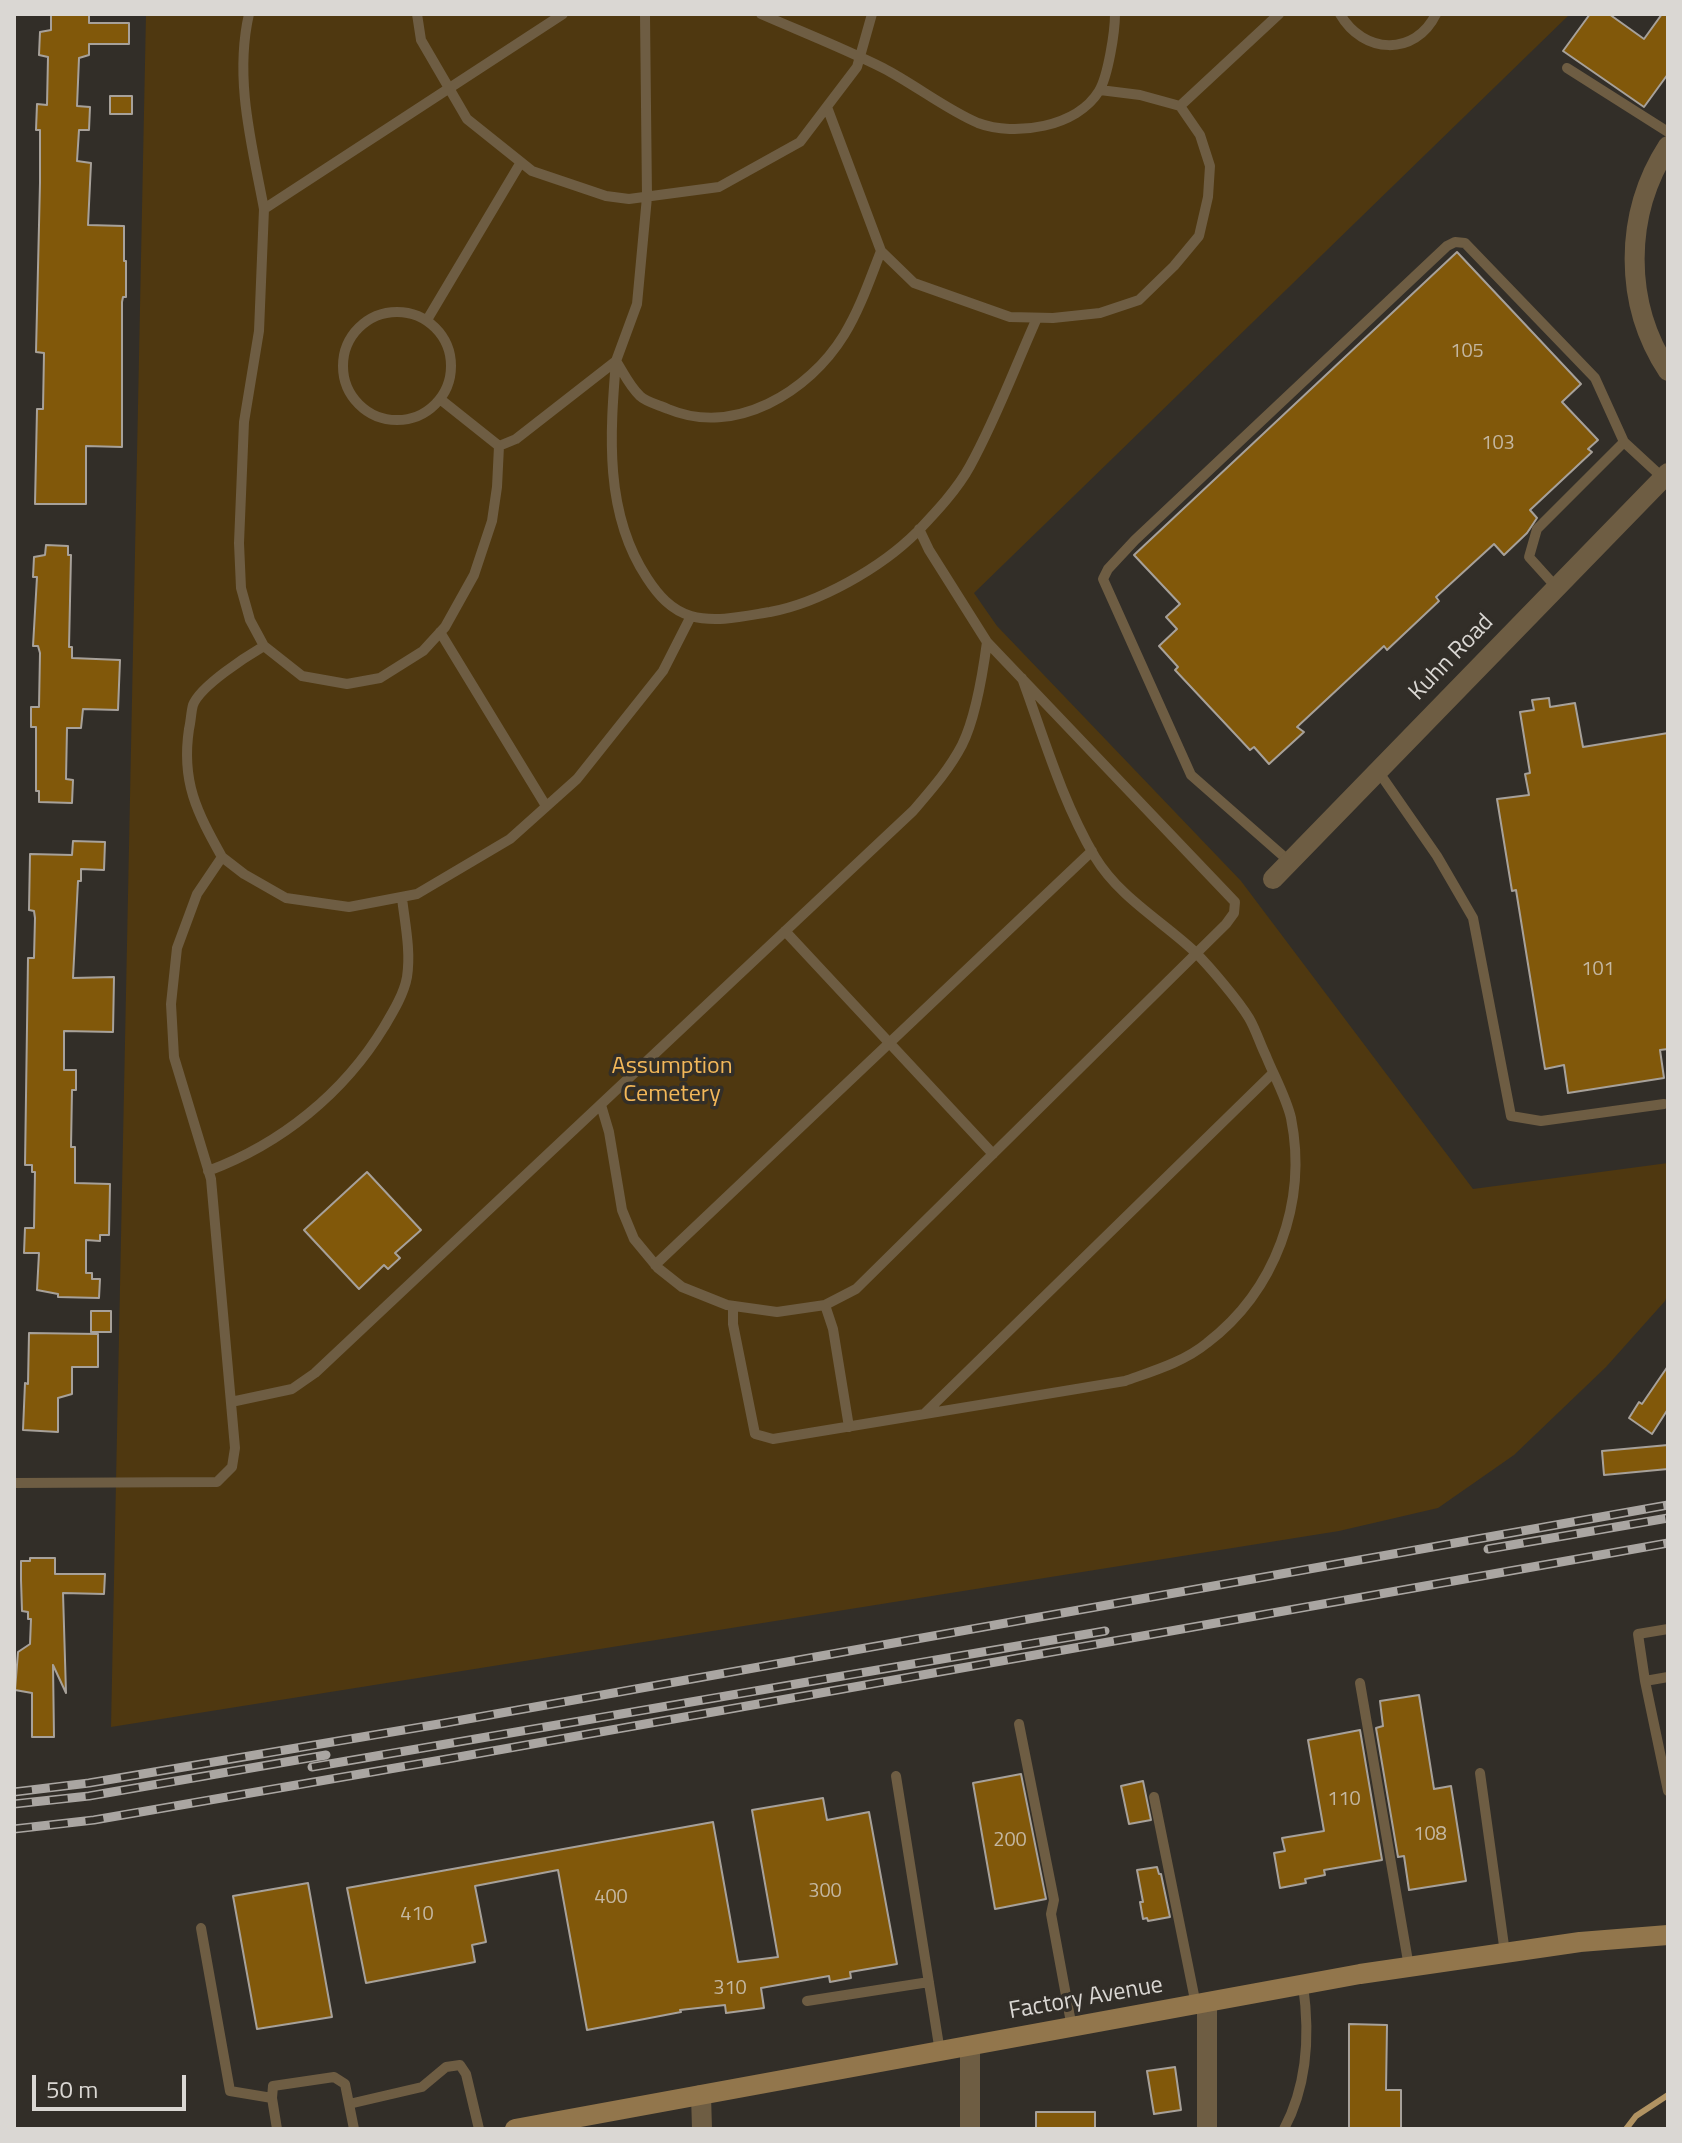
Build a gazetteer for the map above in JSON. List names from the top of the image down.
{
  "streets": {
    "street": ["Kuhn Road", "Factory Avenue"]
  },
  "parks": ["Assumption Cemetery"],
  "house_numbers": [
    "105",
    "103",
    "101",
    "110",
    "108",
    "200",
    "300",
    "400",
    "410",
    "310"
  ],
  "scale_bar": "50 m"
}
